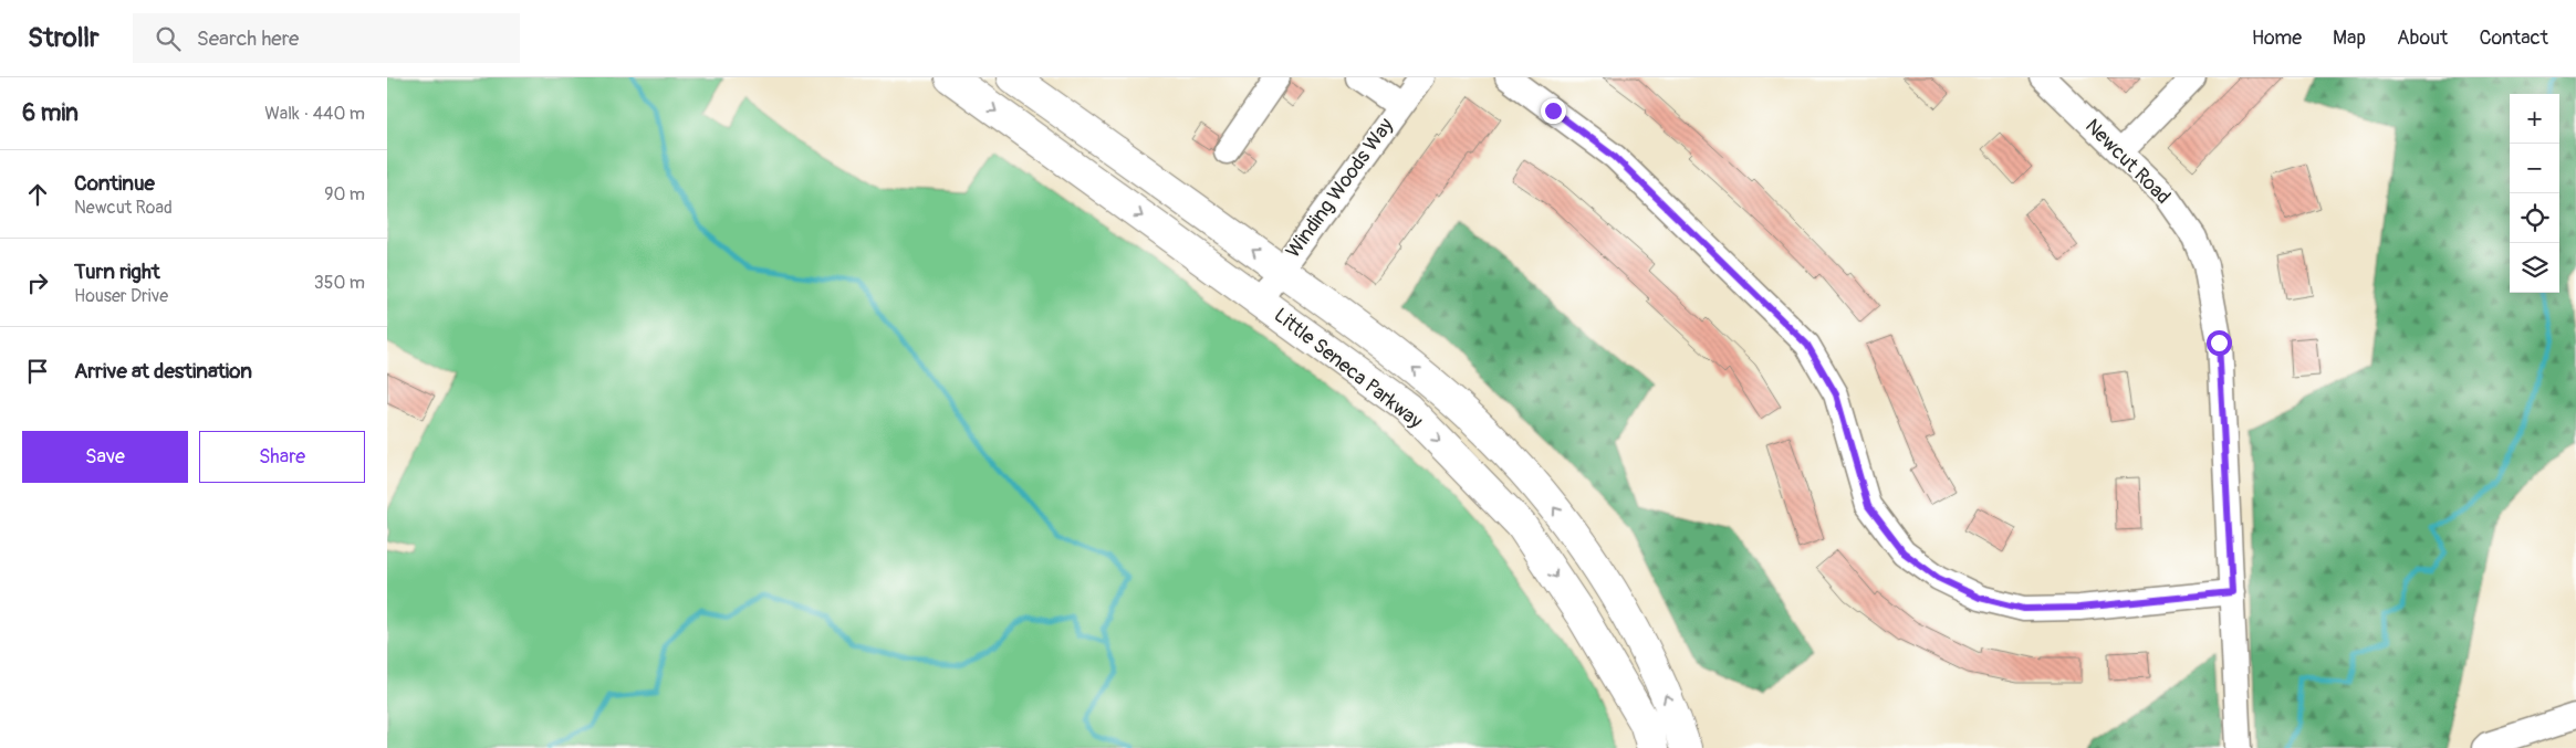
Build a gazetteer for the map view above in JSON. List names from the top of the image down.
{
  "streets": {
    "main road": ["Little Seneca Parkway"],
    "street": ["Newcut Road", "Winding Woods Way"]
  },
  "crossings": [
    ["Winding Woods Way", "Little Seneca Parkway"]
  ],
  "page": {
    "header": "Strollr",
    "search": "Search here",
    "nav": [
      "Home",
      "Map",
      "About",
      "Contact"
    ],
    "heading": ["6 min", "Walk · 440 m"],
    "map_buttons": ["+", "−"],
    "list": [
      ["Continue", "Newcut Road", "90 m"],
      ["Turn right", "Houser Drive", "350 m"],
      "Arrive at destination"
    ],
    "buttons": ["Save", "Share"]
  }
}
